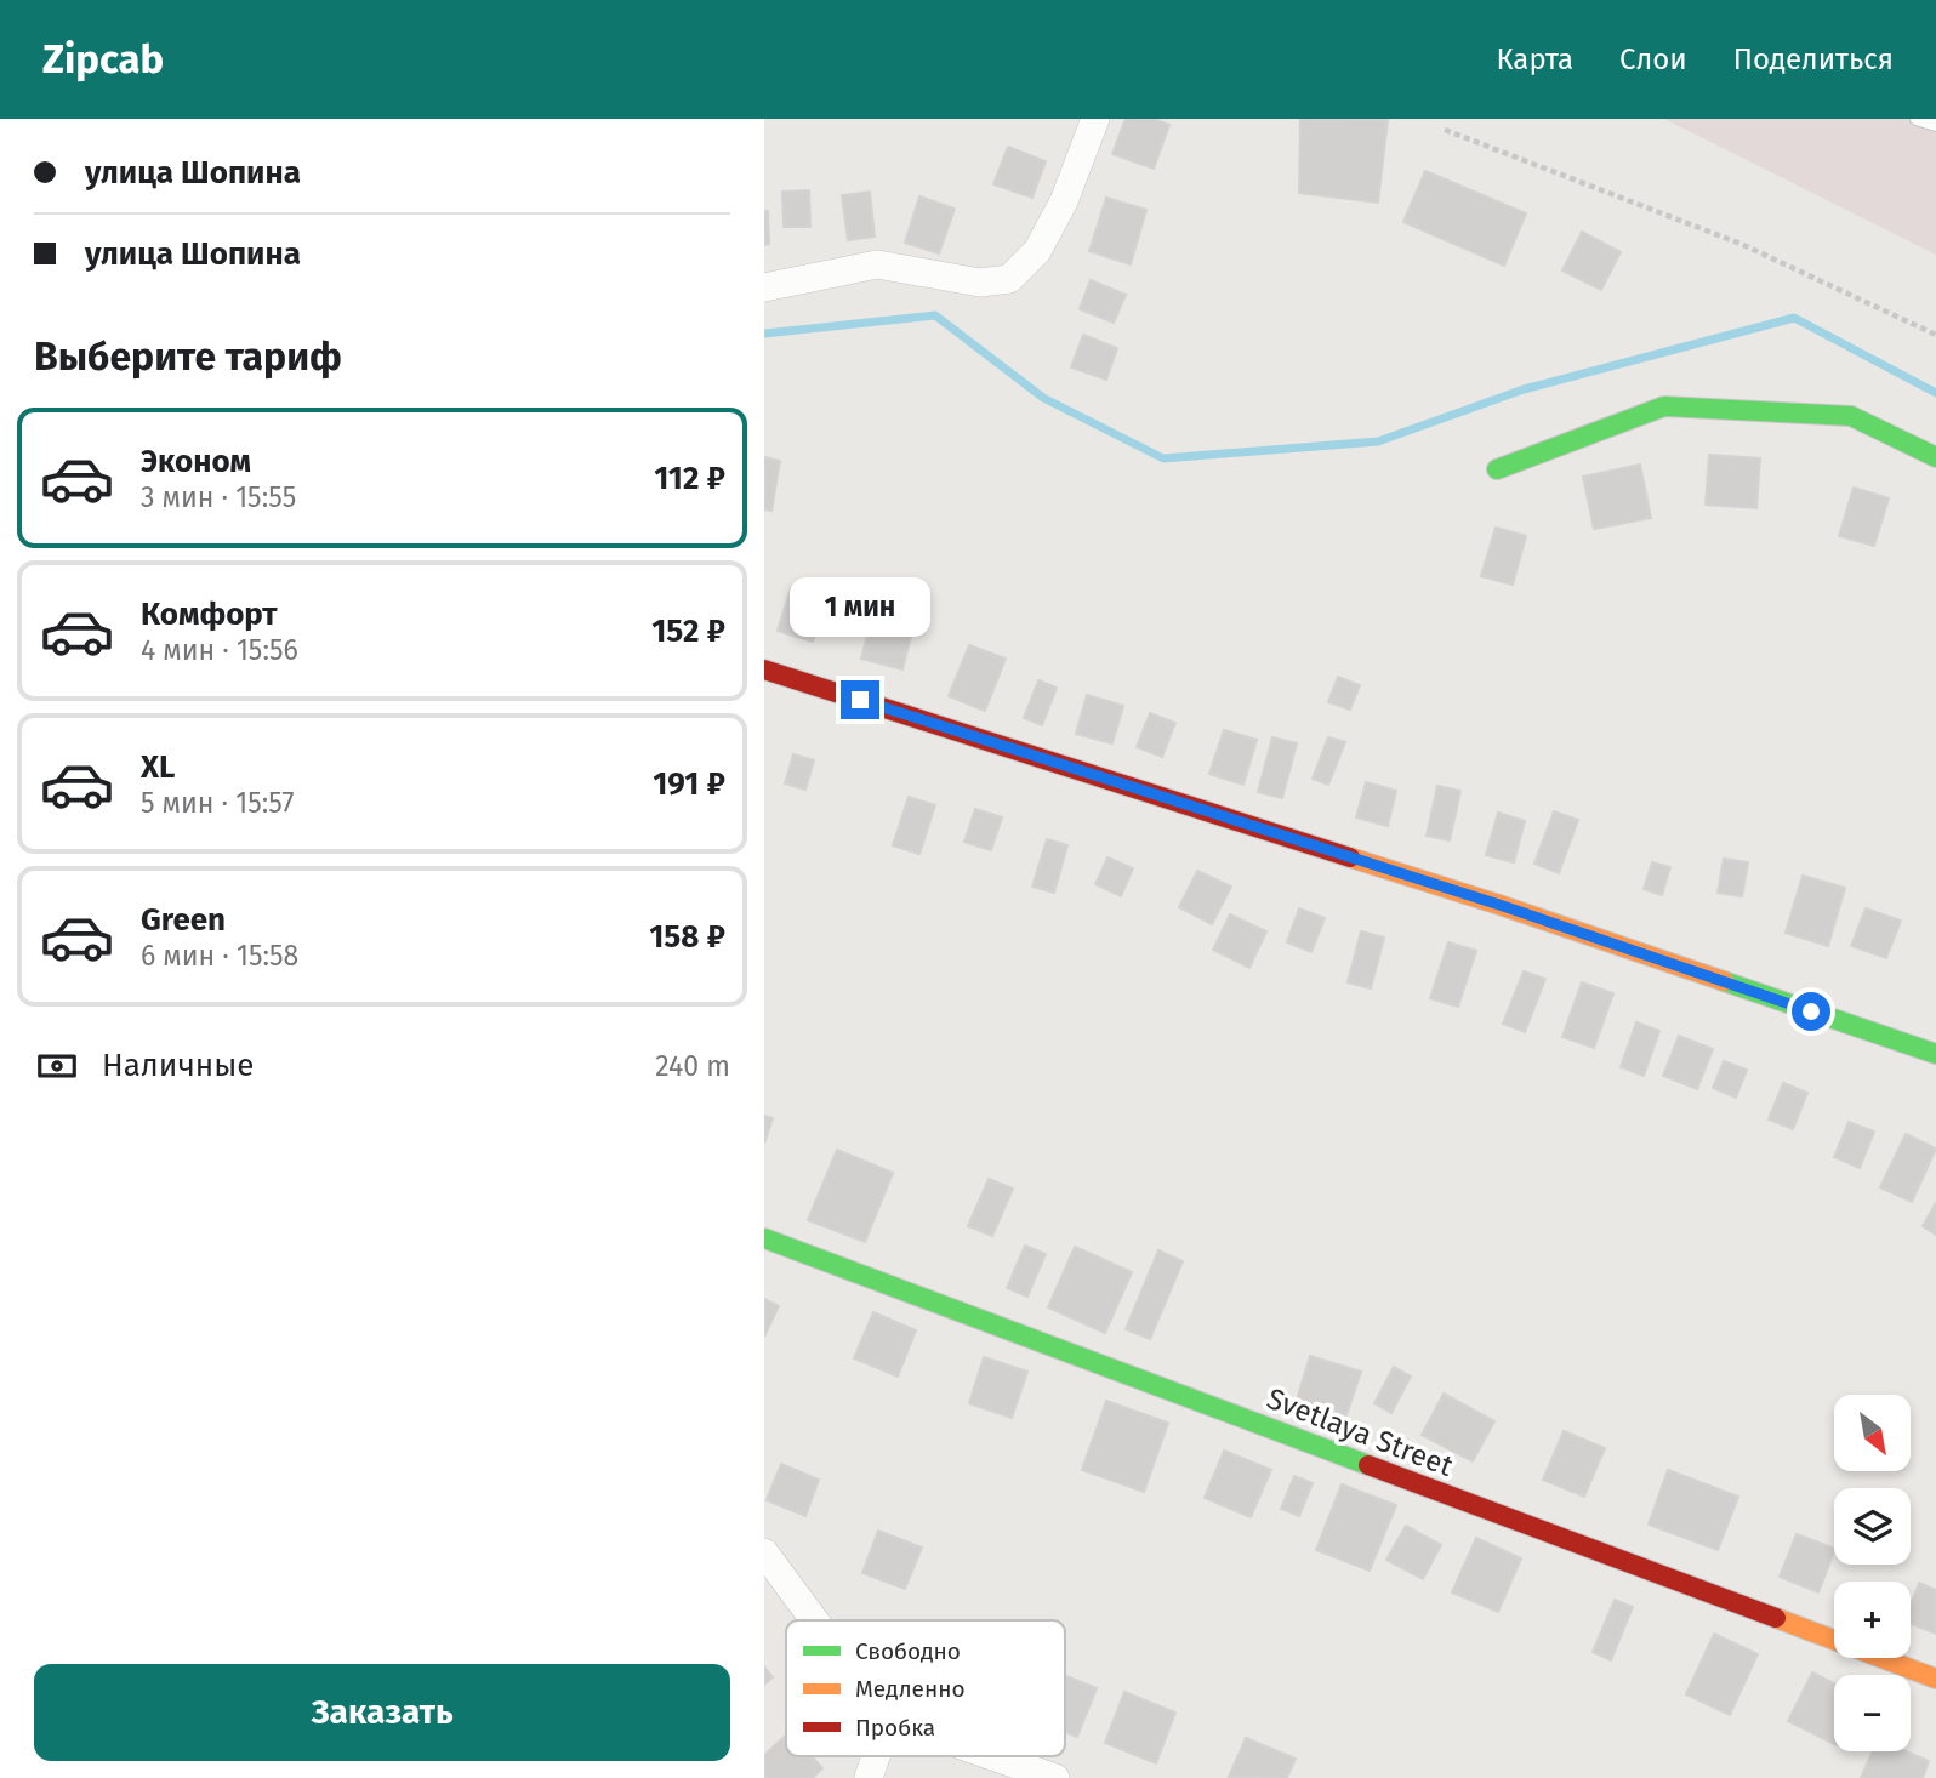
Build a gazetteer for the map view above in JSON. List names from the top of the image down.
{
  "streets": {
    "street": ["Svetlaya Street"]
  },
  "legend": ["Свободно", "Медленно", "Пробка"],
  "north": "bottom right",
  "page": {
    "header": "Zipcab",
    "nav": ["Карта", "Слои", "Поделиться"],
    "banner": ["улица Шопина", "улица Шопина"],
    "heading": "Выберите тариф",
    "list": [
      {
        "name": "Эконом",
        "note": "3 мин · 15:55",
        "value": "112 ₽"
      },
      {
        "name": "Комфорт",
        "note": "4 мин · 15:56",
        "value": "152 ₽"
      },
      {
        "name": "XL",
        "note": "5 мин · 15:57",
        "value": "191 ₽"
      },
      {
        "name": "Green",
        "note": "6 мин · 15:58",
        "value": "158 ₽"
      }
    ],
    "bubble": "1 мин",
    "pay": ["Наличные", "240 m"],
    "map_buttons": ["+", "−"],
    "buttons": "Заказать"
  }
}
